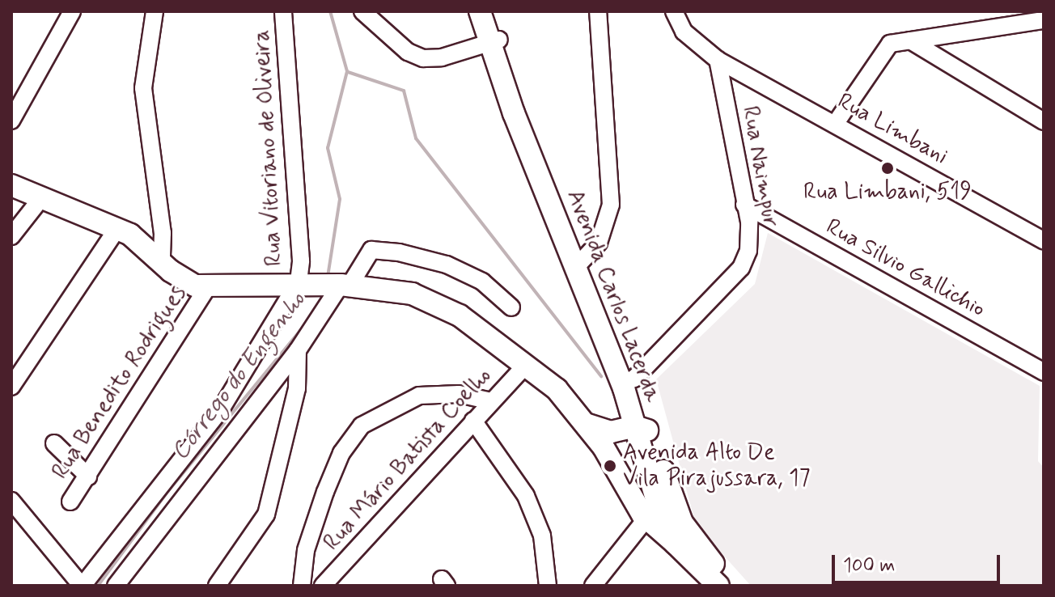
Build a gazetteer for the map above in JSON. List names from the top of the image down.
{
  "streets": {
    "main road": ["Avenida Carlos Lacerda"],
    "street": [
      "Rua Limbani",
      "Rua Vitoriano de Oliveira",
      "Rua Naimpur",
      "Rua Silvio Gallichio",
      "Rua Benedito Rodrigues",
      "Rua Mário Batista Coelho"
    ]
  },
  "crossings": [
    ["Rua Limbani", "Rua Naimpur"],
    ["Rua Naimpur", "Rua Silvio Gallichio"],
    ["Rua Naimpur", "Avenida Carlos Lacerda"]
  ],
  "water": ["Córrego do Engenho"],
  "places": ["Rua Limbani, 519", "Avenida Alto De Vila Pirajussara, 17"],
  "scale_bar": "100 m"
}
